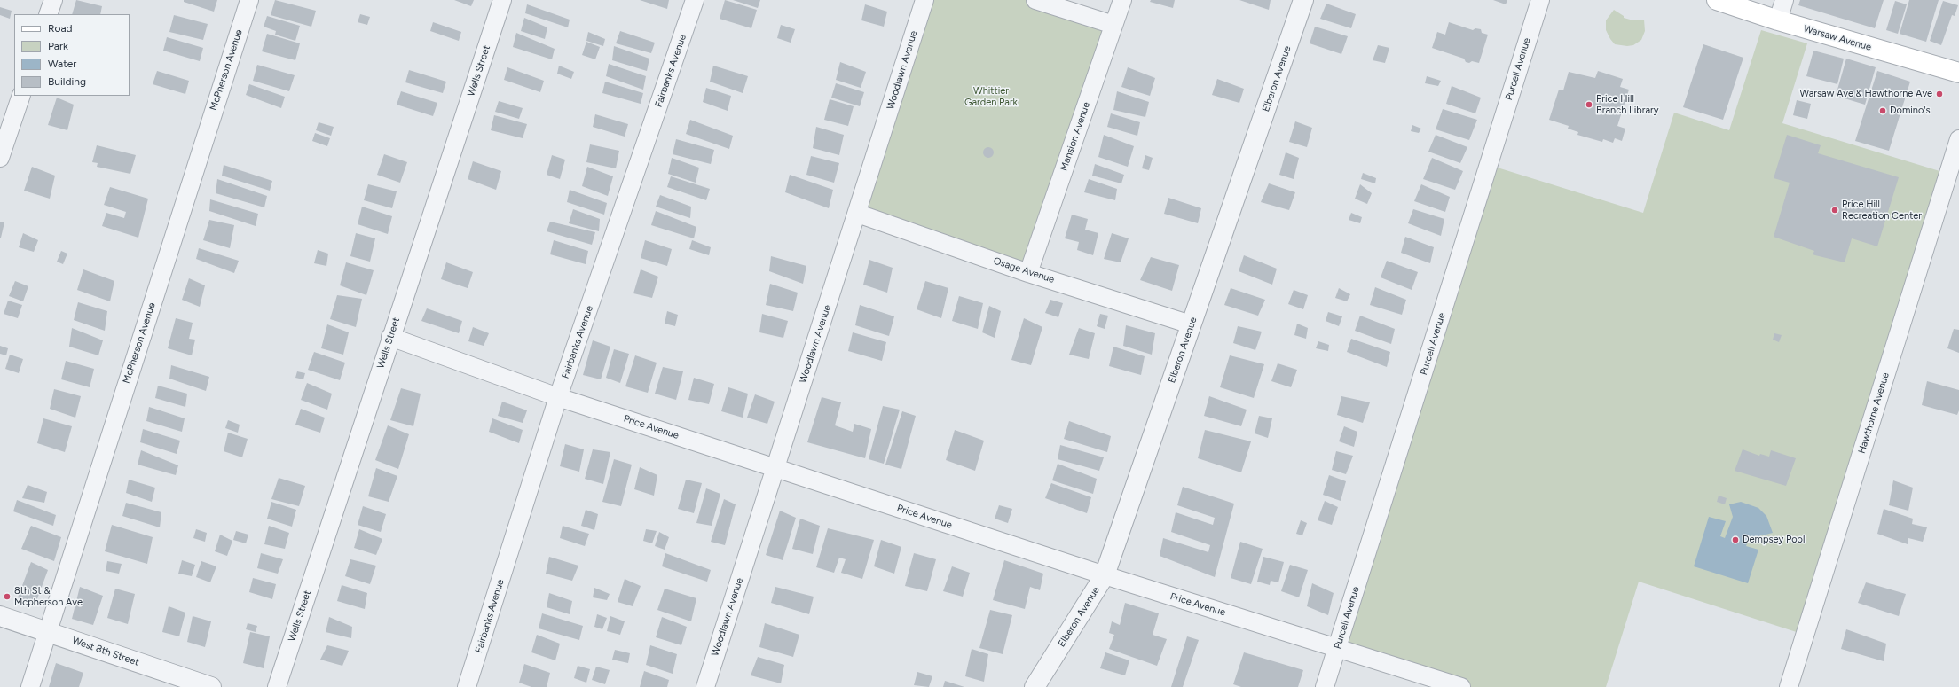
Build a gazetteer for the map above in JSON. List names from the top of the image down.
{
  "streets": {
    "main road": ["Warsaw Avenue"],
    "street": [
      "Purcell Avenue",
      "McPherson Avenue",
      "Woodlawn Avenue",
      "Wells Street",
      "Fairbanks Avenue",
      "Elberon Avenue",
      "Mansion Avenue",
      "Osage Avenue",
      "Hawthorne Avenue",
      "Price Avenue",
      "West 8th Street"
    ]
  },
  "crossings": [
    ["Purcell Avenue", "Price Avenue"],
    ["McPherson Avenue", "West 8th Street"],
    ["Woodlawn Avenue", "Osage Avenue"],
    ["Woodlawn Avenue", "Price Avenue"],
    ["Wells Street", "Price Avenue"],
    ["Fairbanks Avenue", "Price Avenue"],
    ["Elberon Avenue", "Osage Avenue"],
    ["Elberon Avenue", "Price Avenue"],
    ["Mansion Avenue", "Osage Avenue"]
  ],
  "parks": ["Whittier Garden Park"],
  "places": [
    "Warsaw Ave & Hawthorne Ave",
    "Price Hill Branch Library",
    "Domino's",
    "Price Hill Recreation Center",
    "Dempsey Pool",
    "8th St & Mcpherson Ave"
  ],
  "legend": [
    "Road",
    "Park",
    "Water",
    "Building"
  ]
}
